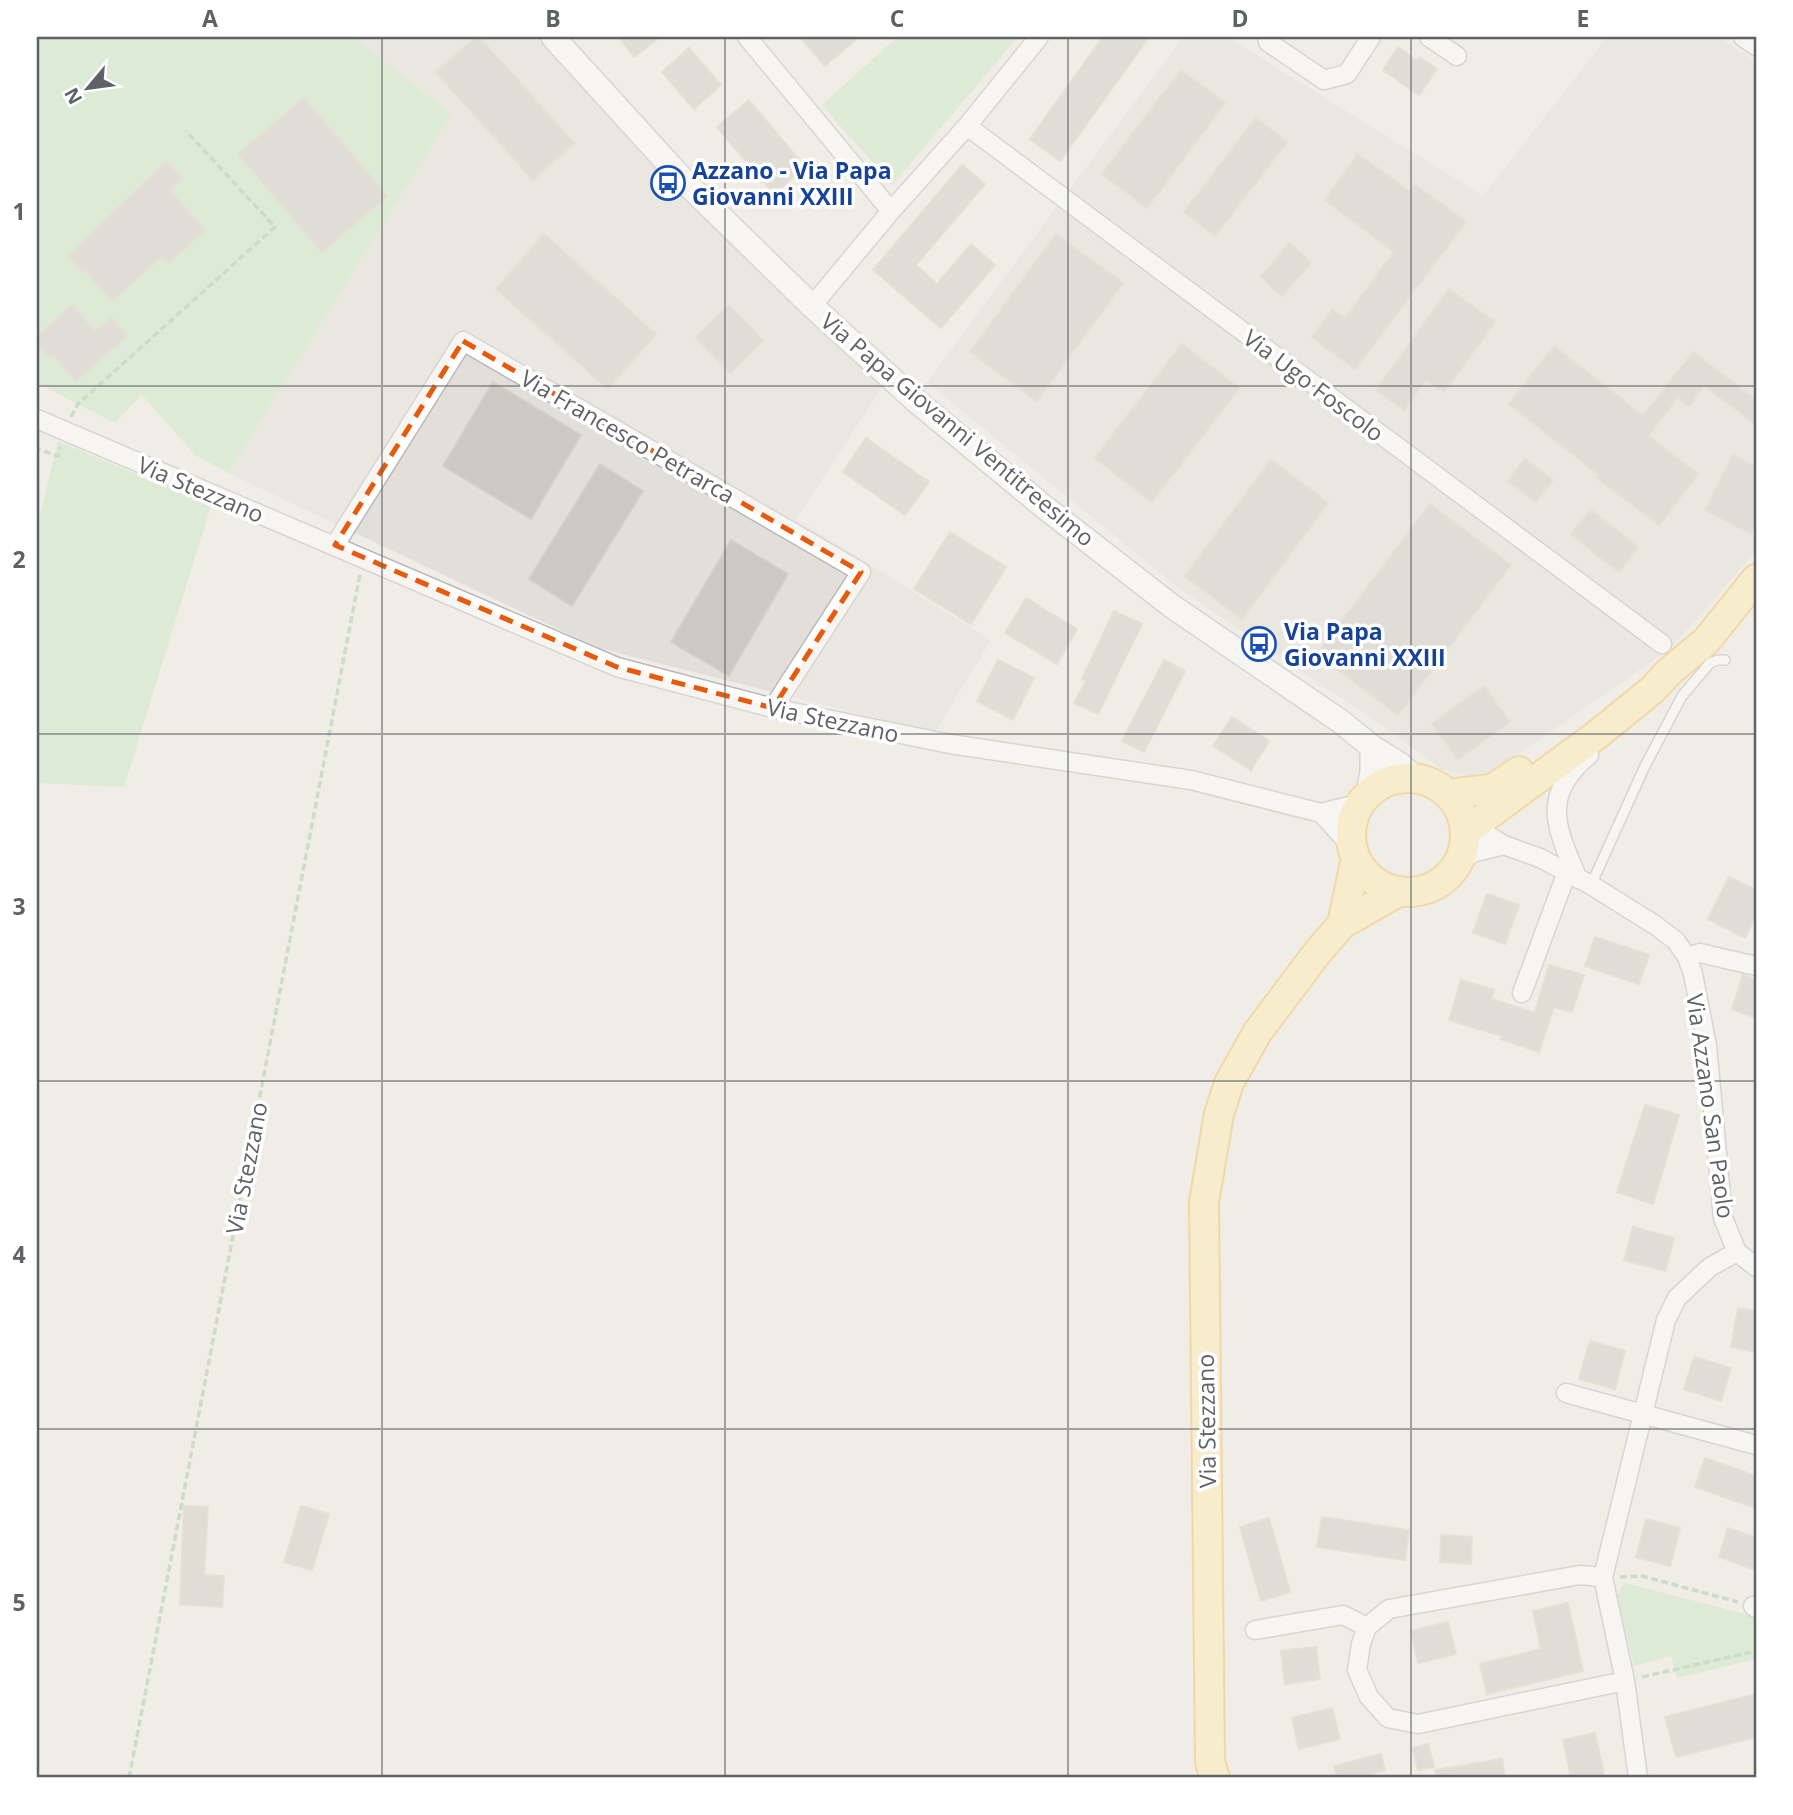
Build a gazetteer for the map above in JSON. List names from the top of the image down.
{
  "streets": {
    "main road": ["Via Stezzano"],
    "street": [
      "Via Ugo Foscolo",
      "Via Papa Giovanni Ventitreesimo",
      "Via Francesco Petrarca",
      "Via Azzano San Paolo"
    ]
  },
  "crossings": [
    ["Via Papa Giovanni Ventitreesimo", "Via Stezzano"],
    ["Via Papa Giovanni Ventitreesimo", "Via Azzano San Paolo"],
    ["Via Francesco Petrarca", "Via Stezzano"],
    ["Via Stezzano", "Via Azzano San Paolo"]
  ],
  "places": {
    "bus stop": ["Azzano - Via Papa Giovanni XXIII", "Via Papa Giovanni XXIII"]
  },
  "north": "bottom left",
  "grid": {
    "columns": [
      "A",
      "B",
      "C",
      "D",
      "E"
    ],
    "rows": [
      "1",
      "2",
      "3",
      "4",
      "5"
    ]
  }
}
